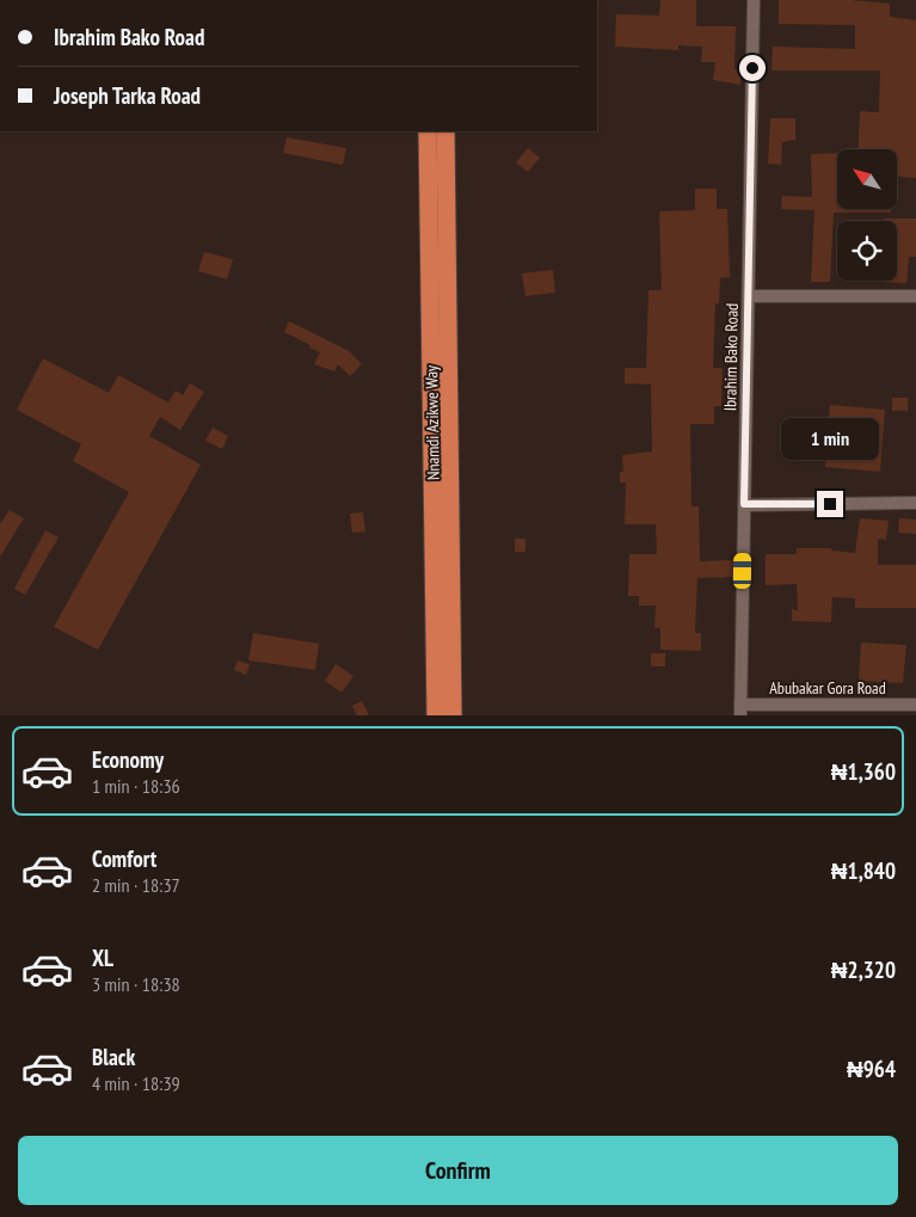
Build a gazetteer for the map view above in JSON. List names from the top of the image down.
{
  "streets": {
    "highway": ["Nnamdi Azikwe Way"],
    "street": ["Ibrahim Bako Road", "Abubakar Gora Road"]
  },
  "crossings": [
    ["Ibrahim Bako Road", "Abubakar Gora Road"]
  ],
  "north": "top left",
  "page": {
    "banner": ["Ibrahim Bako Road", "Joseph Tarka Road"],
    "bubble": "1 min",
    "list": [
      {
        "name": "Economy",
        "note": "1 min · 18:36",
        "value": "₦1,360"
      },
      {
        "name": "Comfort",
        "note": "2 min · 18:37",
        "value": "₦1,840"
      },
      {
        "name": "XL",
        "note": "3 min · 18:38",
        "value": "₦2,320"
      },
      {
        "name": "Black",
        "note": "4 min · 18:39",
        "value": "₦964"
      }
    ],
    "buttons": "Confirm"
  }
}
